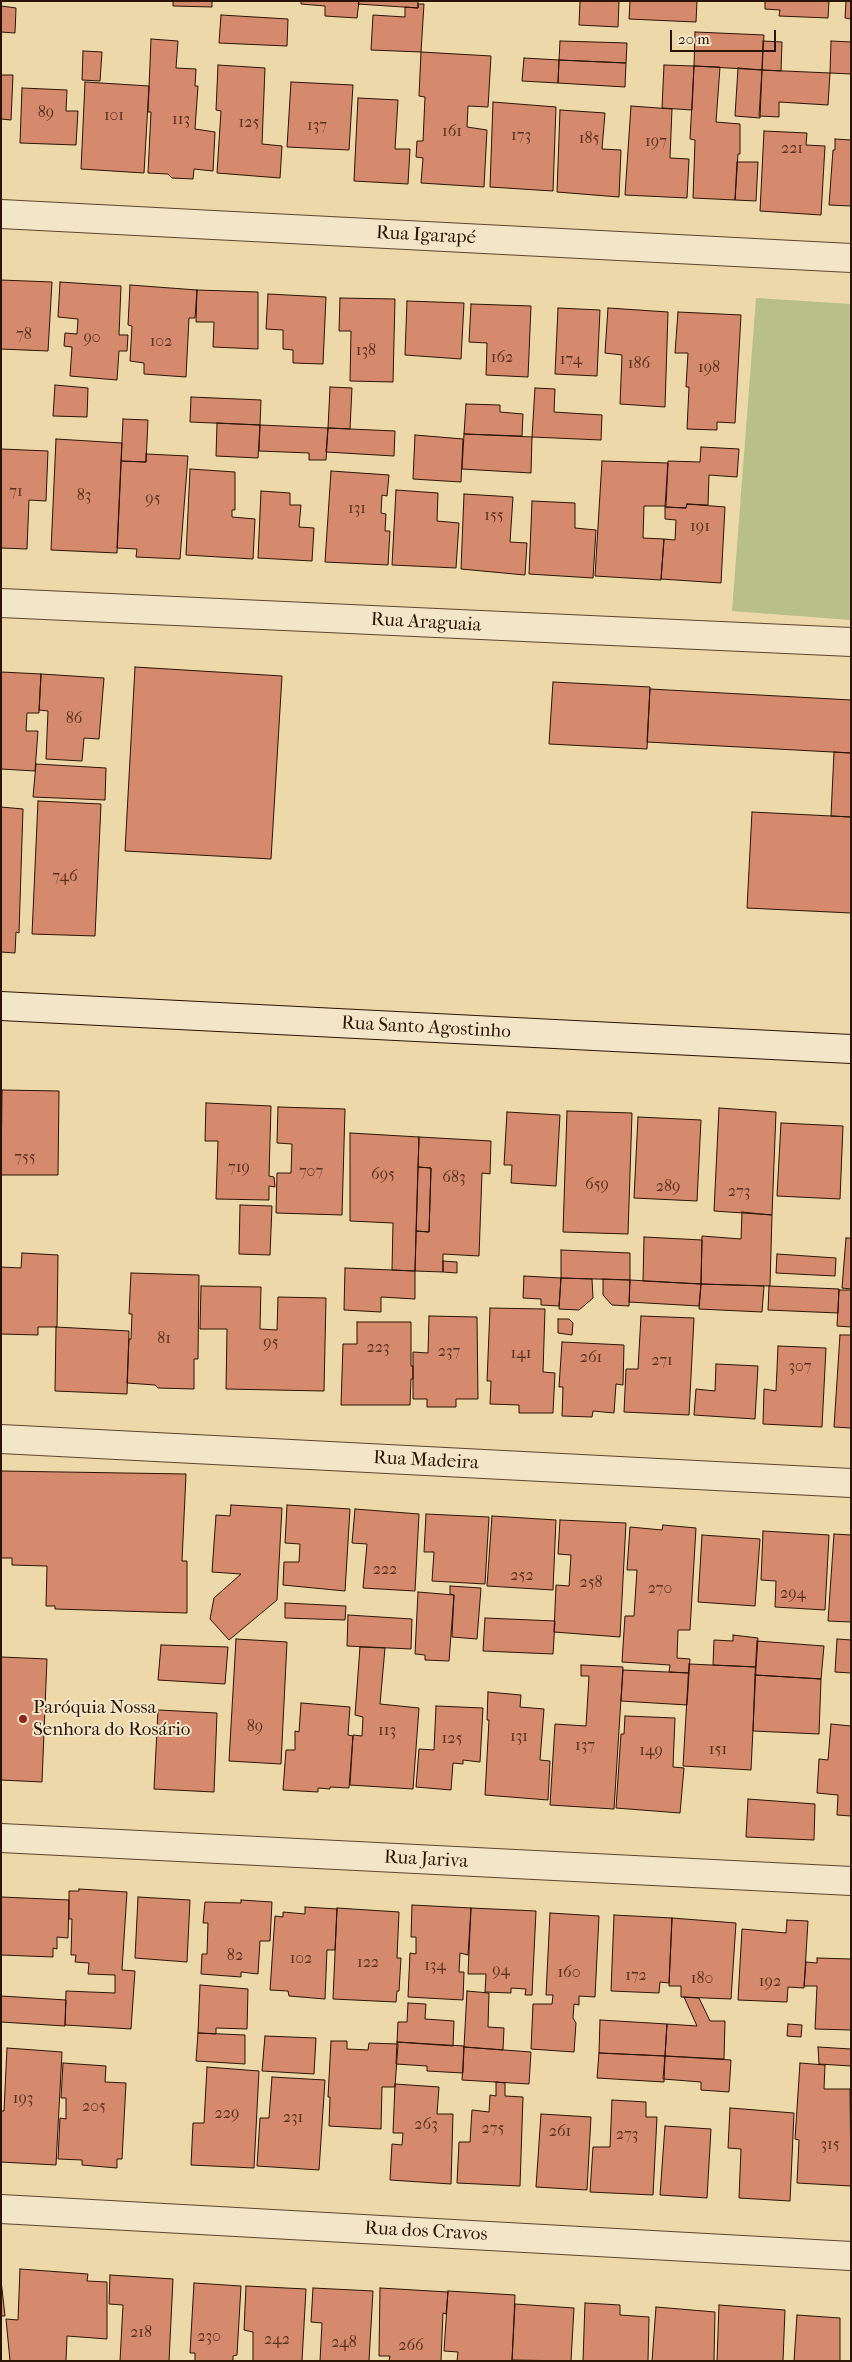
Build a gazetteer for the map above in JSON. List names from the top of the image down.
{
  "streets": {
    "street": [
      "Rua Igarapé",
      "Rua Araguaia",
      "Rua Santo Agostinho",
      "Rua Madeira",
      "Rua Jariva",
      "Rua dos Cravos"
    ]
  },
  "places": ["Paróquia Nossa Senhora do Rosário"],
  "house_numbers": [
    "89",
    "101",
    "113",
    "125",
    "137",
    "161",
    "173",
    "185",
    "197",
    "221",
    "78",
    "90",
    "102",
    "138",
    "162",
    "174",
    "186",
    "198",
    "71",
    "83",
    "95",
    "131",
    "155",
    "191",
    "86",
    "746",
    "755",
    "719",
    "707",
    "695",
    "683",
    "659",
    "289",
    "273",
    "81",
    "95",
    "223",
    "237",
    "141",
    "261",
    "271",
    "307",
    "222",
    "252",
    "258",
    "270",
    "294",
    "89",
    "113",
    "131",
    "125",
    "137",
    "151",
    "149",
    "82",
    "102",
    "122",
    "134",
    "94",
    "160",
    "172",
    "180",
    "192",
    "193",
    "205",
    "229",
    "231",
    "263",
    "275",
    "261",
    "273",
    "315",
    "218",
    "230",
    "242",
    "248",
    "266"
  ],
  "scale_bar": "20 m"
}
